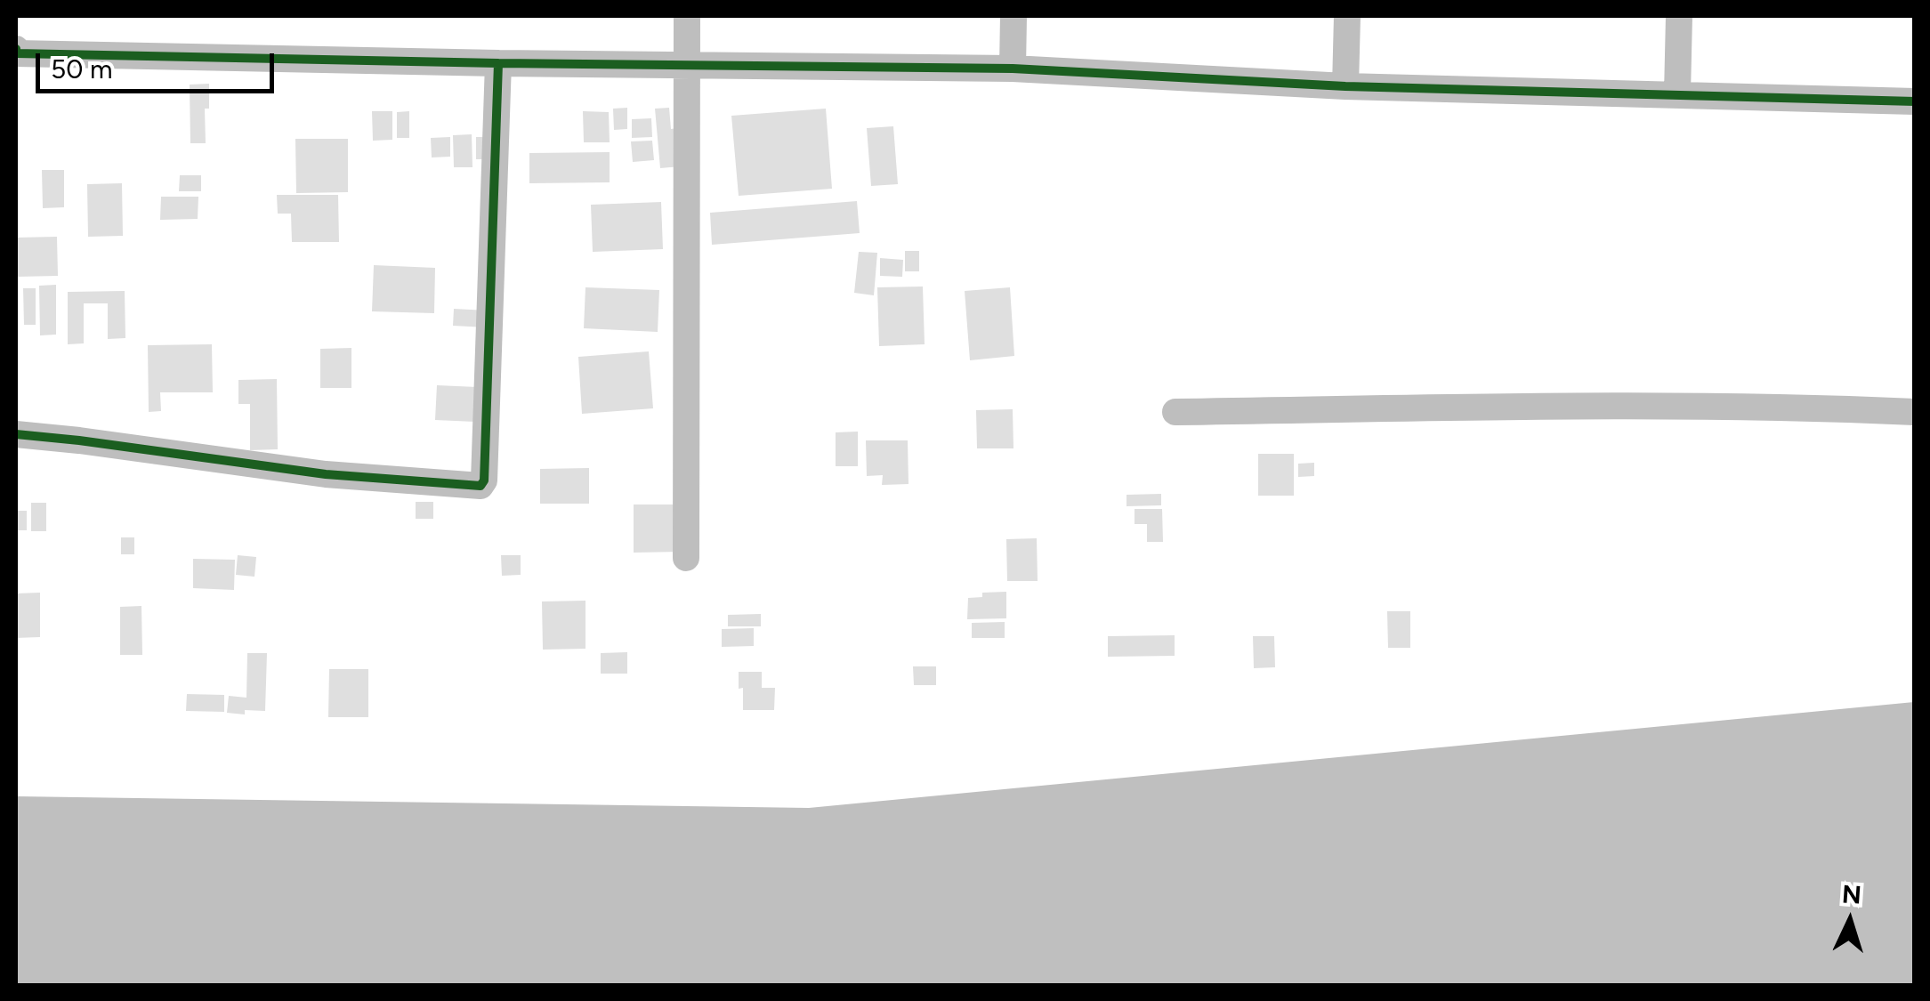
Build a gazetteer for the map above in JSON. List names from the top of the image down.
{
  "scale_bar": "50 m",
  "north": "top"
}
